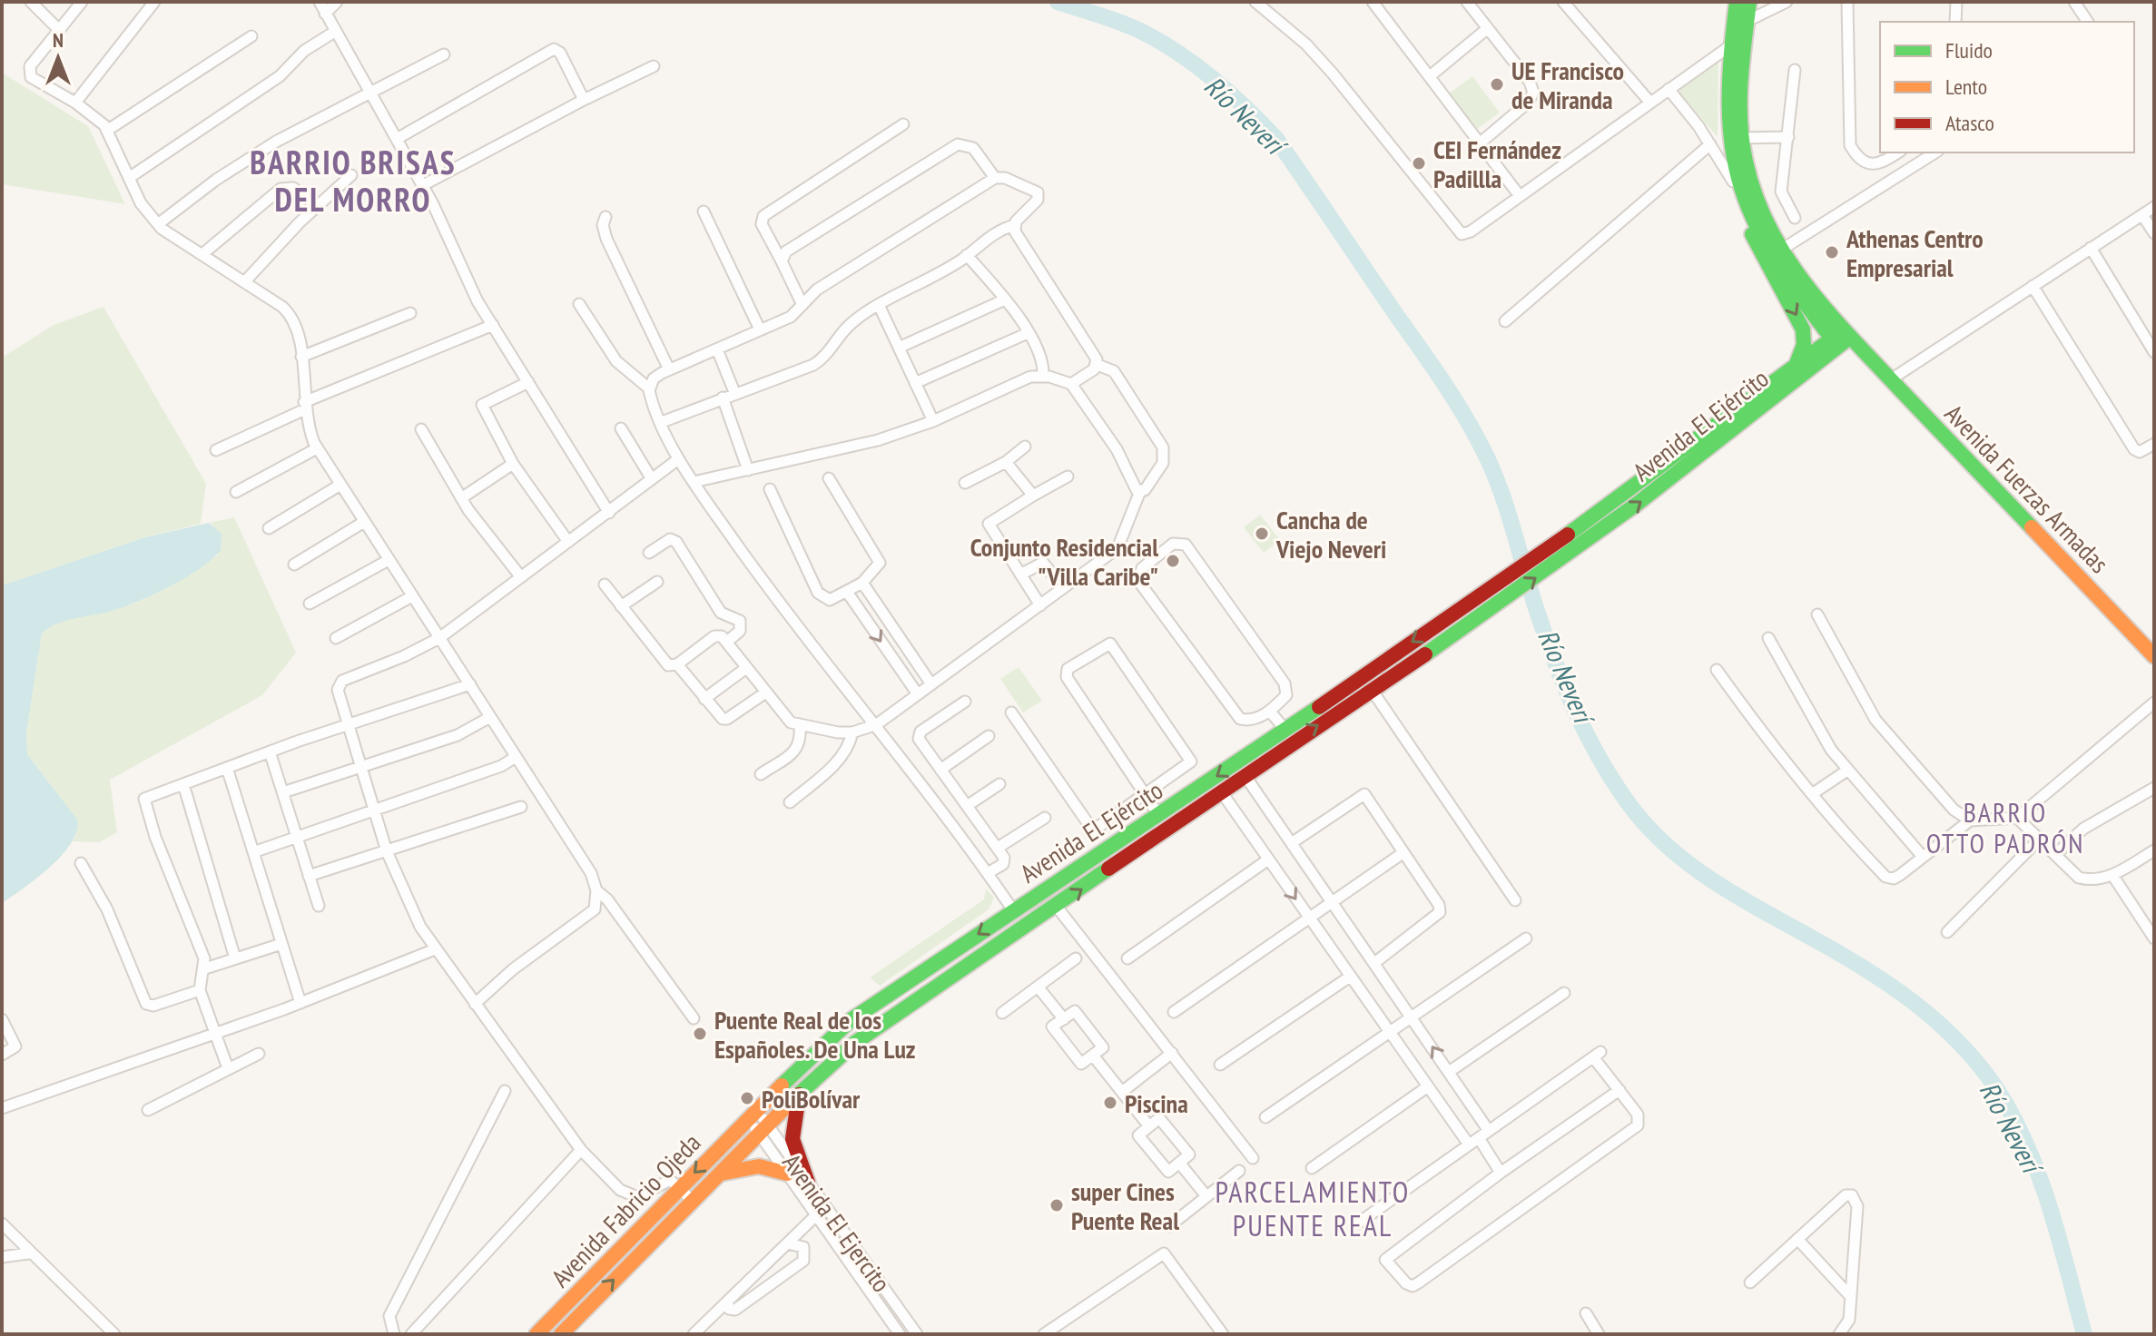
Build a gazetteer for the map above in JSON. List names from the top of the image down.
{
  "streets": {
    "street": [
      "Avenida El Ejército",
      "Avenida Fuerzas Armadas",
      "Avenida Fabricio Ojeda",
      "Avenida El Ejercito"
    ]
  },
  "crossings": [
    ["Avenida El Ejército", "Avenida Fuerzas Armadas"],
    ["Avenida El Ejército", "Avenida Fabricio Ojeda"],
    ["Avenida El Ejército", "Avenida El Ejercito"],
    ["Avenida Fabricio Ojeda", "Avenida El Ejercito"]
  ],
  "districts": ["BARRIO BRISAS DEL MORRO", "BARRIO OTTO PADRÓN", "PARCELAMIENTO PUENTE REAL"],
  "water": ["Río Neverí"],
  "places": [
    "UE Francisco de Miranda",
    "CEI Fernández Padillla",
    "Athenas Centro Empresarial",
    "Cancha de Viejo Neveri",
    "Conjunto Residencial \"Villa Caribe\"",
    "Puente Real de los Españoles. De Una Luz",
    "PoliBolívar",
    "Piscina",
    "super Cines Puente Real"
  ],
  "legend": ["Fluido", "Lento", "Atasco"],
  "north": "top"
}
